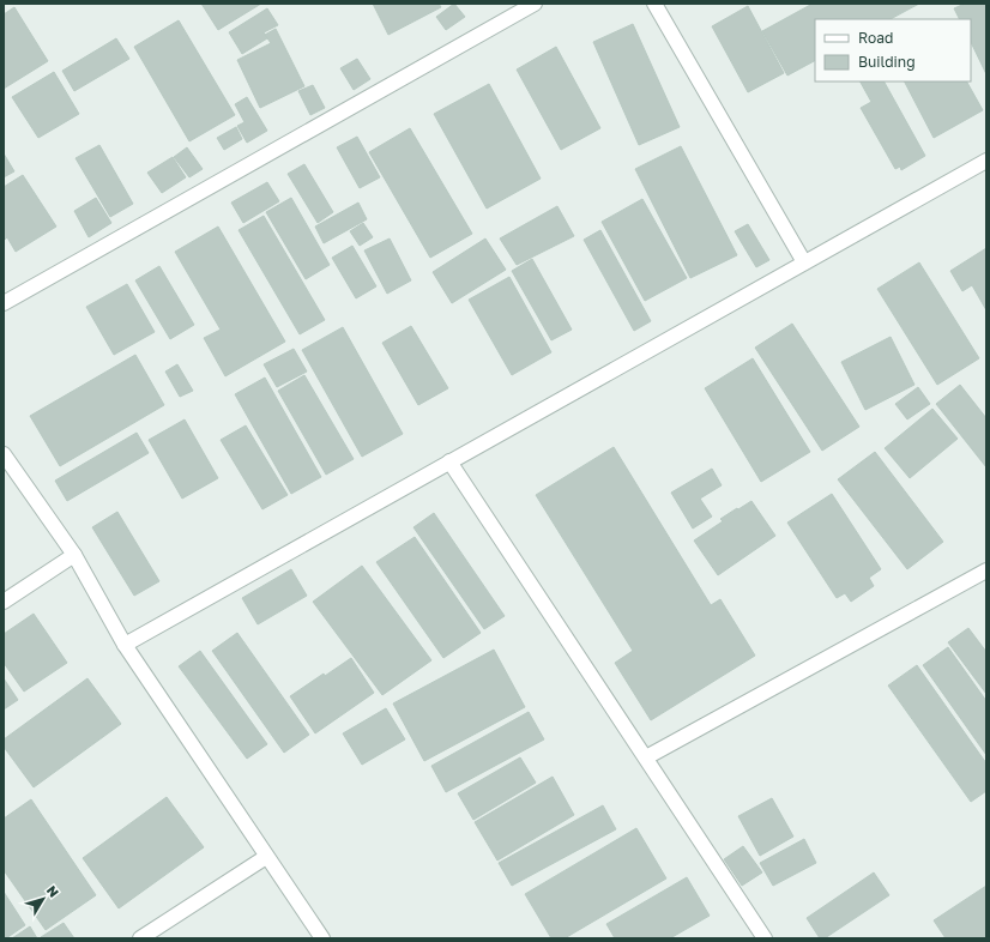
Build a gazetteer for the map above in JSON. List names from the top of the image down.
{
  "legend": ["Road", "Building"],
  "north": "top right"
}
